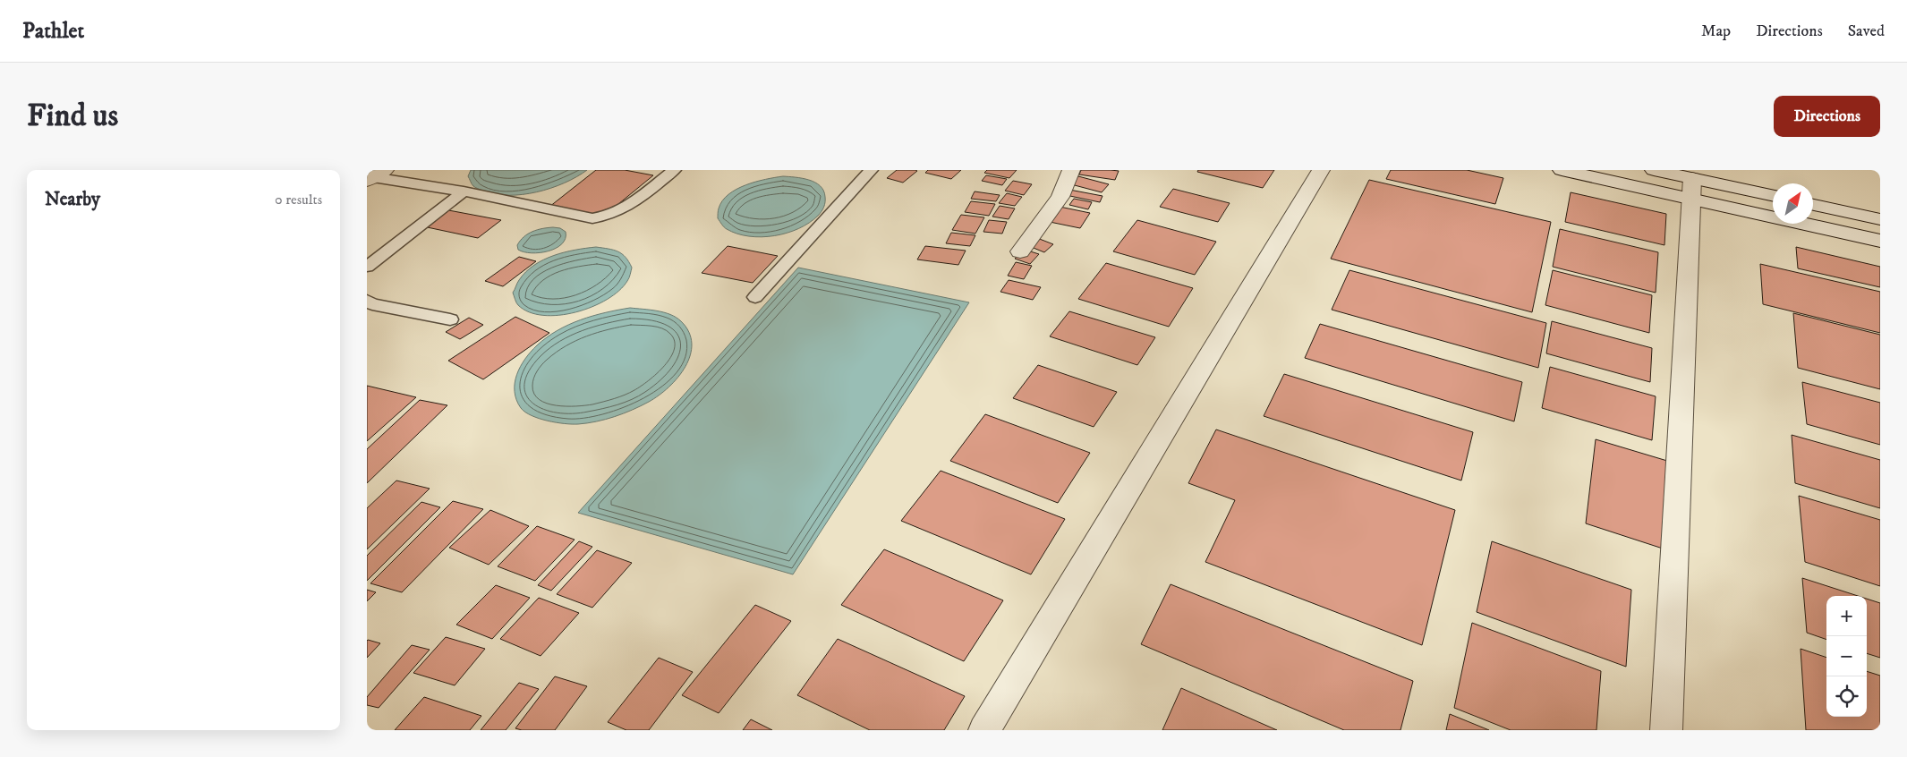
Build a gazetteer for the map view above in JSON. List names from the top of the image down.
{
  "north": "top right",
  "page": {
    "header": "Pathlet",
    "nav": ["Map", "Directions", "Saved"],
    "buttons": "Directions",
    "title": "Find us",
    "heading": ["Nearby", "0 results"],
    "map_buttons": ["+", "−"]
  }
}
